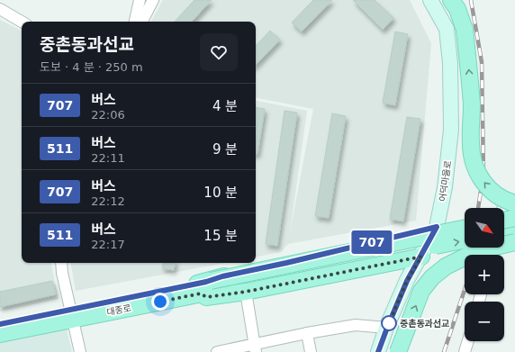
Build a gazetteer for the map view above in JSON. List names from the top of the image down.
{
  "streets": {
    "main road": ["어덕마을로", "대종로"]
  },
  "places": ["중촌동과선교"],
  "lines": ["bus line 707"],
  "north": "bottom right",
  "page": {
    "on_map": "707",
    "heading": ["중촌동과선교", "도보 · 4 분 · 250 m"],
    "list": [
      {
        "mark": "707",
        "name": "버스",
        "note": "22:06",
        "value": "4 분"
      },
      {
        "mark": "511",
        "name": "버스",
        "note": "22:11",
        "value": "9 분"
      },
      {
        "mark": "707",
        "name": "버스",
        "note": "22:12",
        "value": "10 분"
      },
      {
        "mark": "511",
        "name": "버스",
        "note": "22:17",
        "value": "15 분"
      }
    ],
    "map_buttons": ["+", "−"]
  }
}
